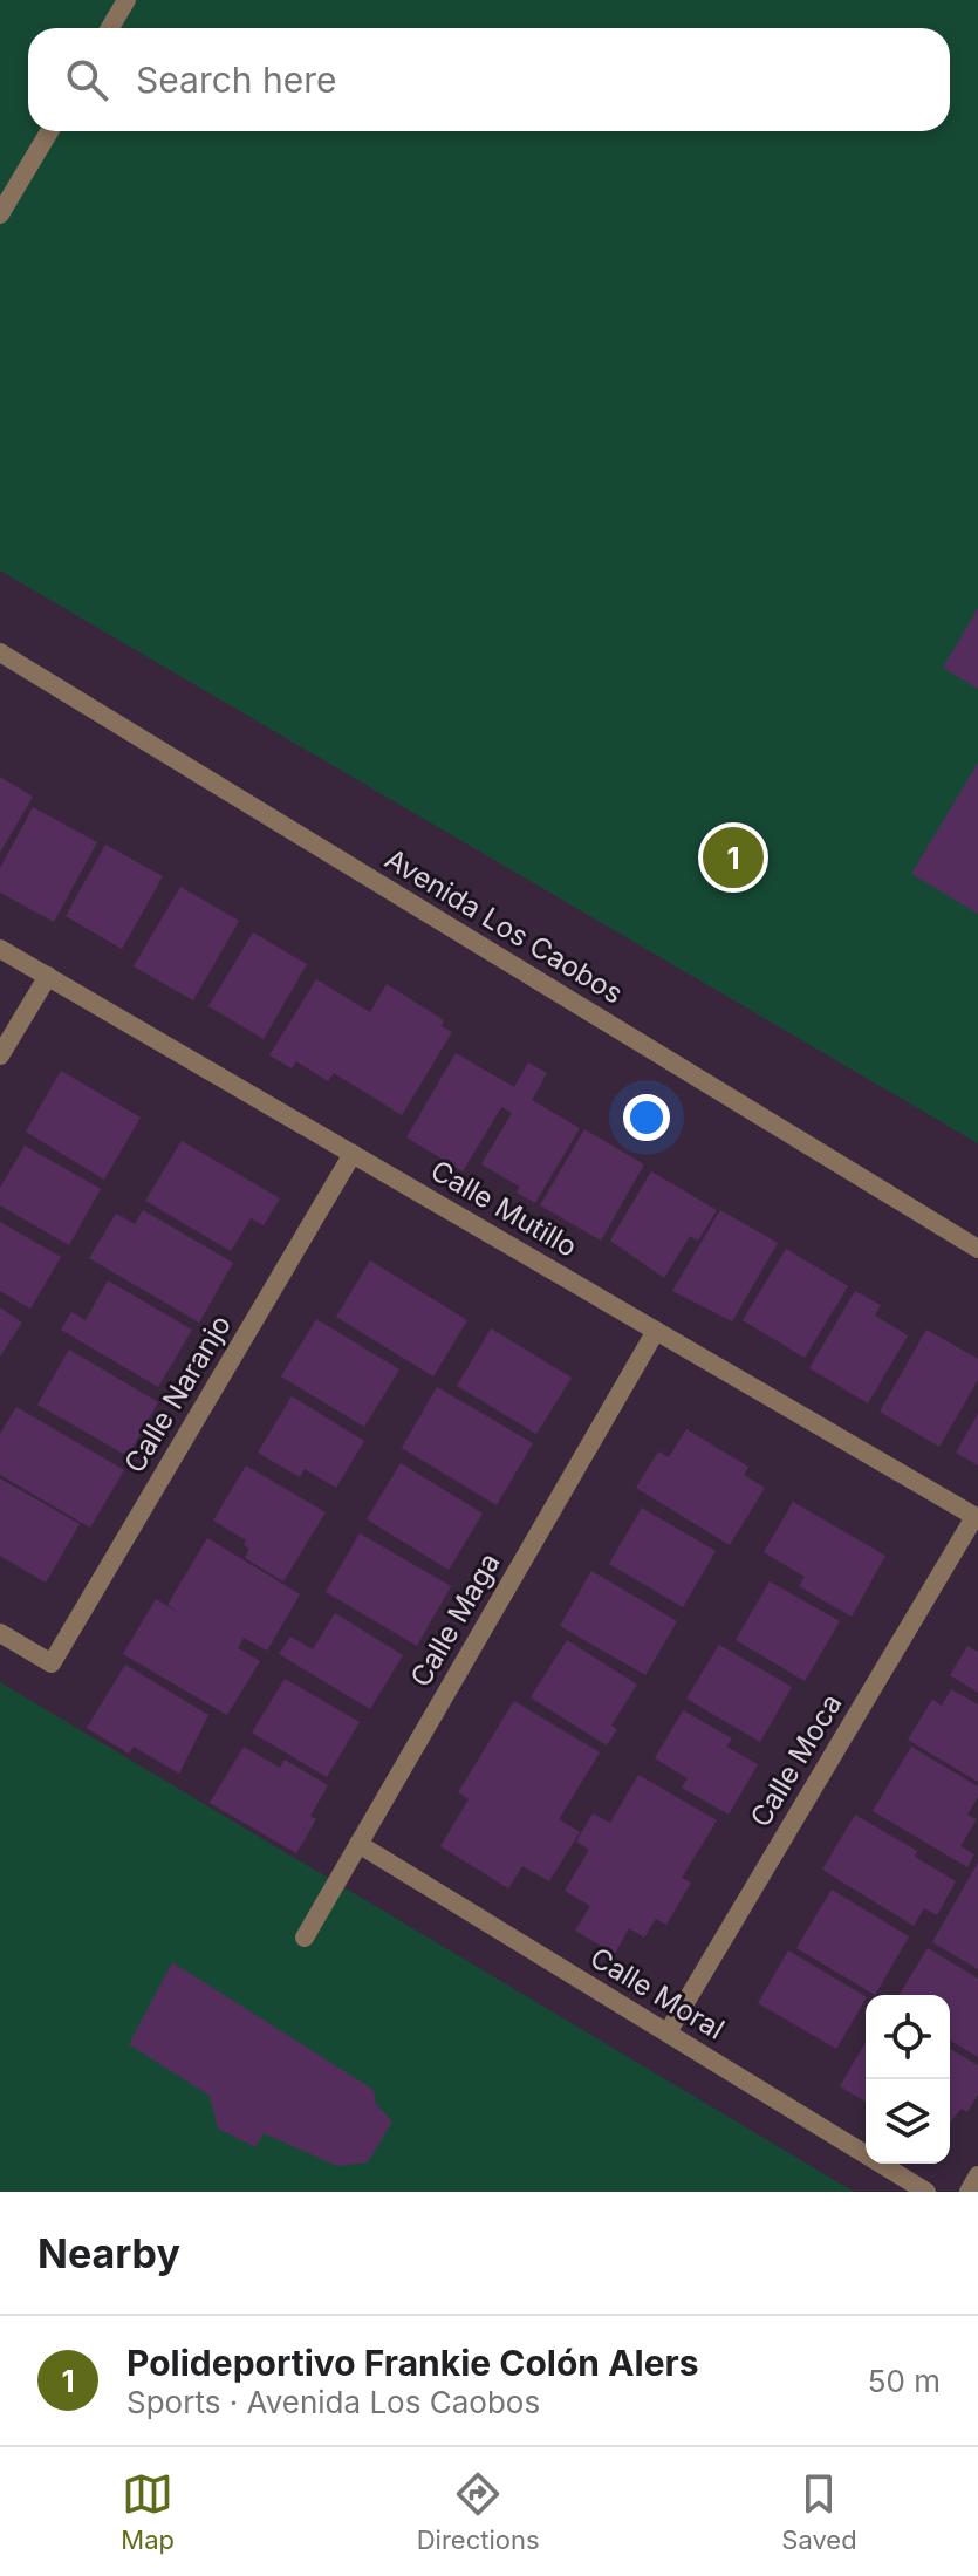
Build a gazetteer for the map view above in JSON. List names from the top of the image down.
{
  "streets": {
    "street": [
      "Avenida Los Caobos",
      "Calle Mutillo",
      "Calle Naranjo",
      "Calle Maga",
      "Calle Moca",
      "Calle Moral"
    ]
  },
  "crossings": [
    ["Calle Mutillo", "Calle Naranjo"],
    ["Calle Mutillo", "Calle Maga"],
    ["Calle Mutillo", "Calle Moca"],
    ["Calle Maga", "Calle Moral"],
    ["Calle Moca", "Calle Moral"]
  ],
  "page": {
    "search": "Search here",
    "pins": "1",
    "heading": "Nearby",
    "list": [
      {
        "mark": "1",
        "name": "Polideportivo Frankie Colón Alers",
        "note": "Sports · Avenida Los Caobos",
        "value": "50 m"
      }
    ],
    "nav": ["Map", "Directions", "Saved"]
  }
}
